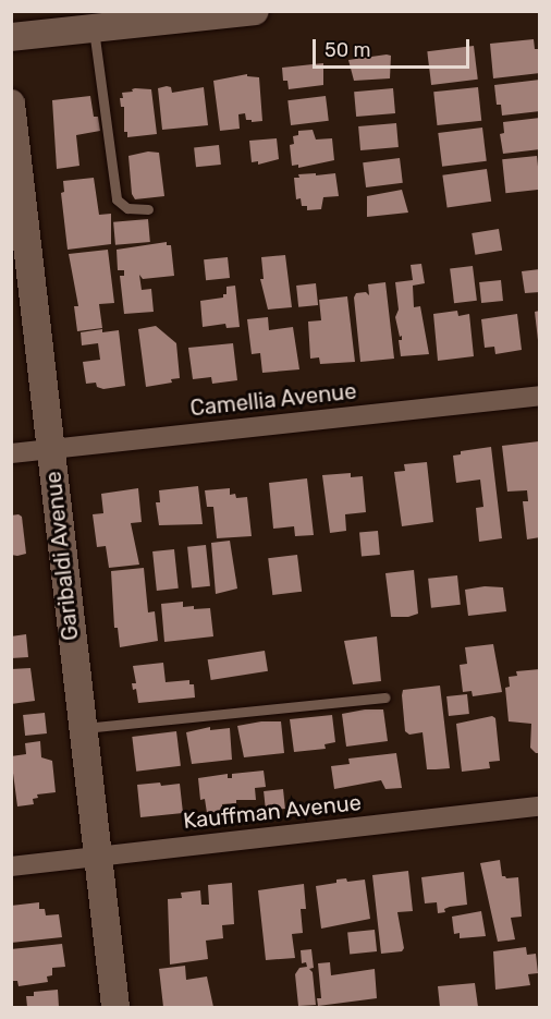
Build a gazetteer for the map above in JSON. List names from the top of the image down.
{
  "streets": {
    "street": ["Camellia Avenue", "Garibaldi Avenue", "Kauffman Avenue"]
  },
  "crossings": [
    ["Camellia Avenue", "Garibaldi Avenue"],
    ["Garibaldi Avenue", "Kauffman Avenue"]
  ],
  "scale_bar": "50 m"
}
